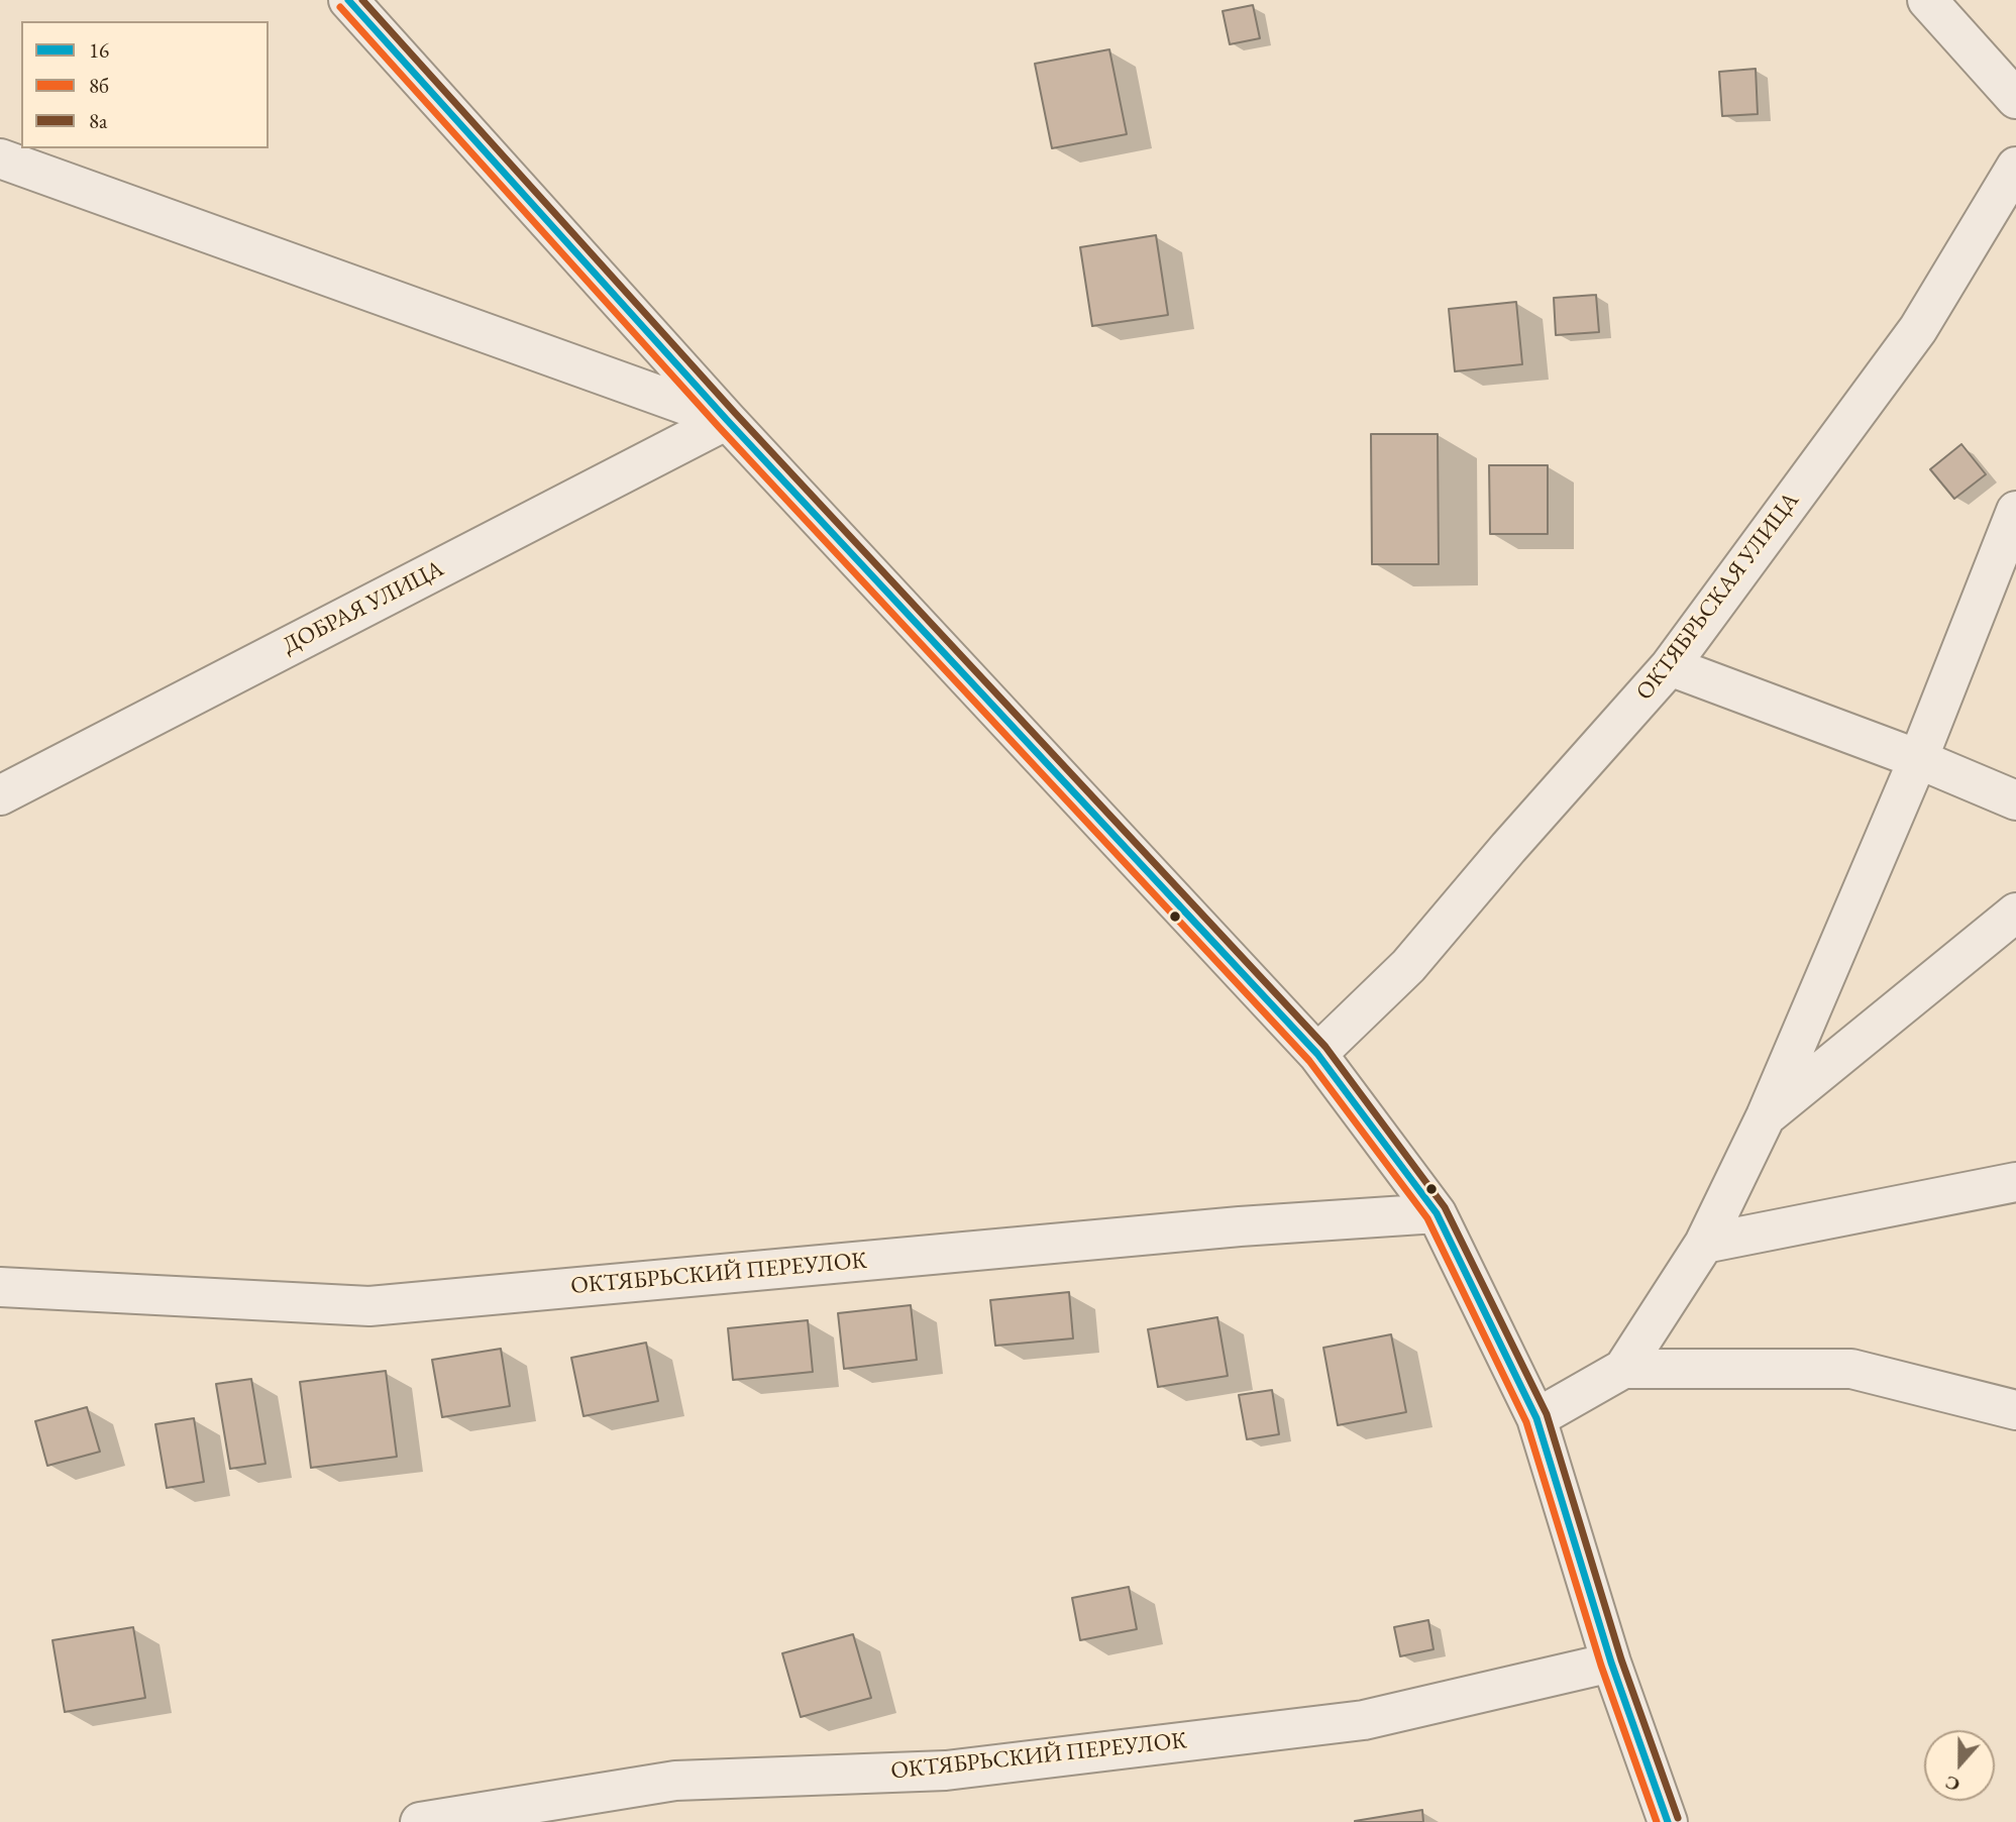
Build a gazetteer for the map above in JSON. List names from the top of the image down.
{
  "streets": {
    "street": ["ОКТЯБРЬСКАЯ УЛИЦА", "ДОБРАЯ УЛИЦА", "ОКТЯБРЬСКИЙ ПЕРЕУЛОК"]
  },
  "lines": ["transit line 16", "transit line 8а", "transit line 8б"],
  "legend": ["16", "8б", "8а"],
  "north": "bottom"
}
